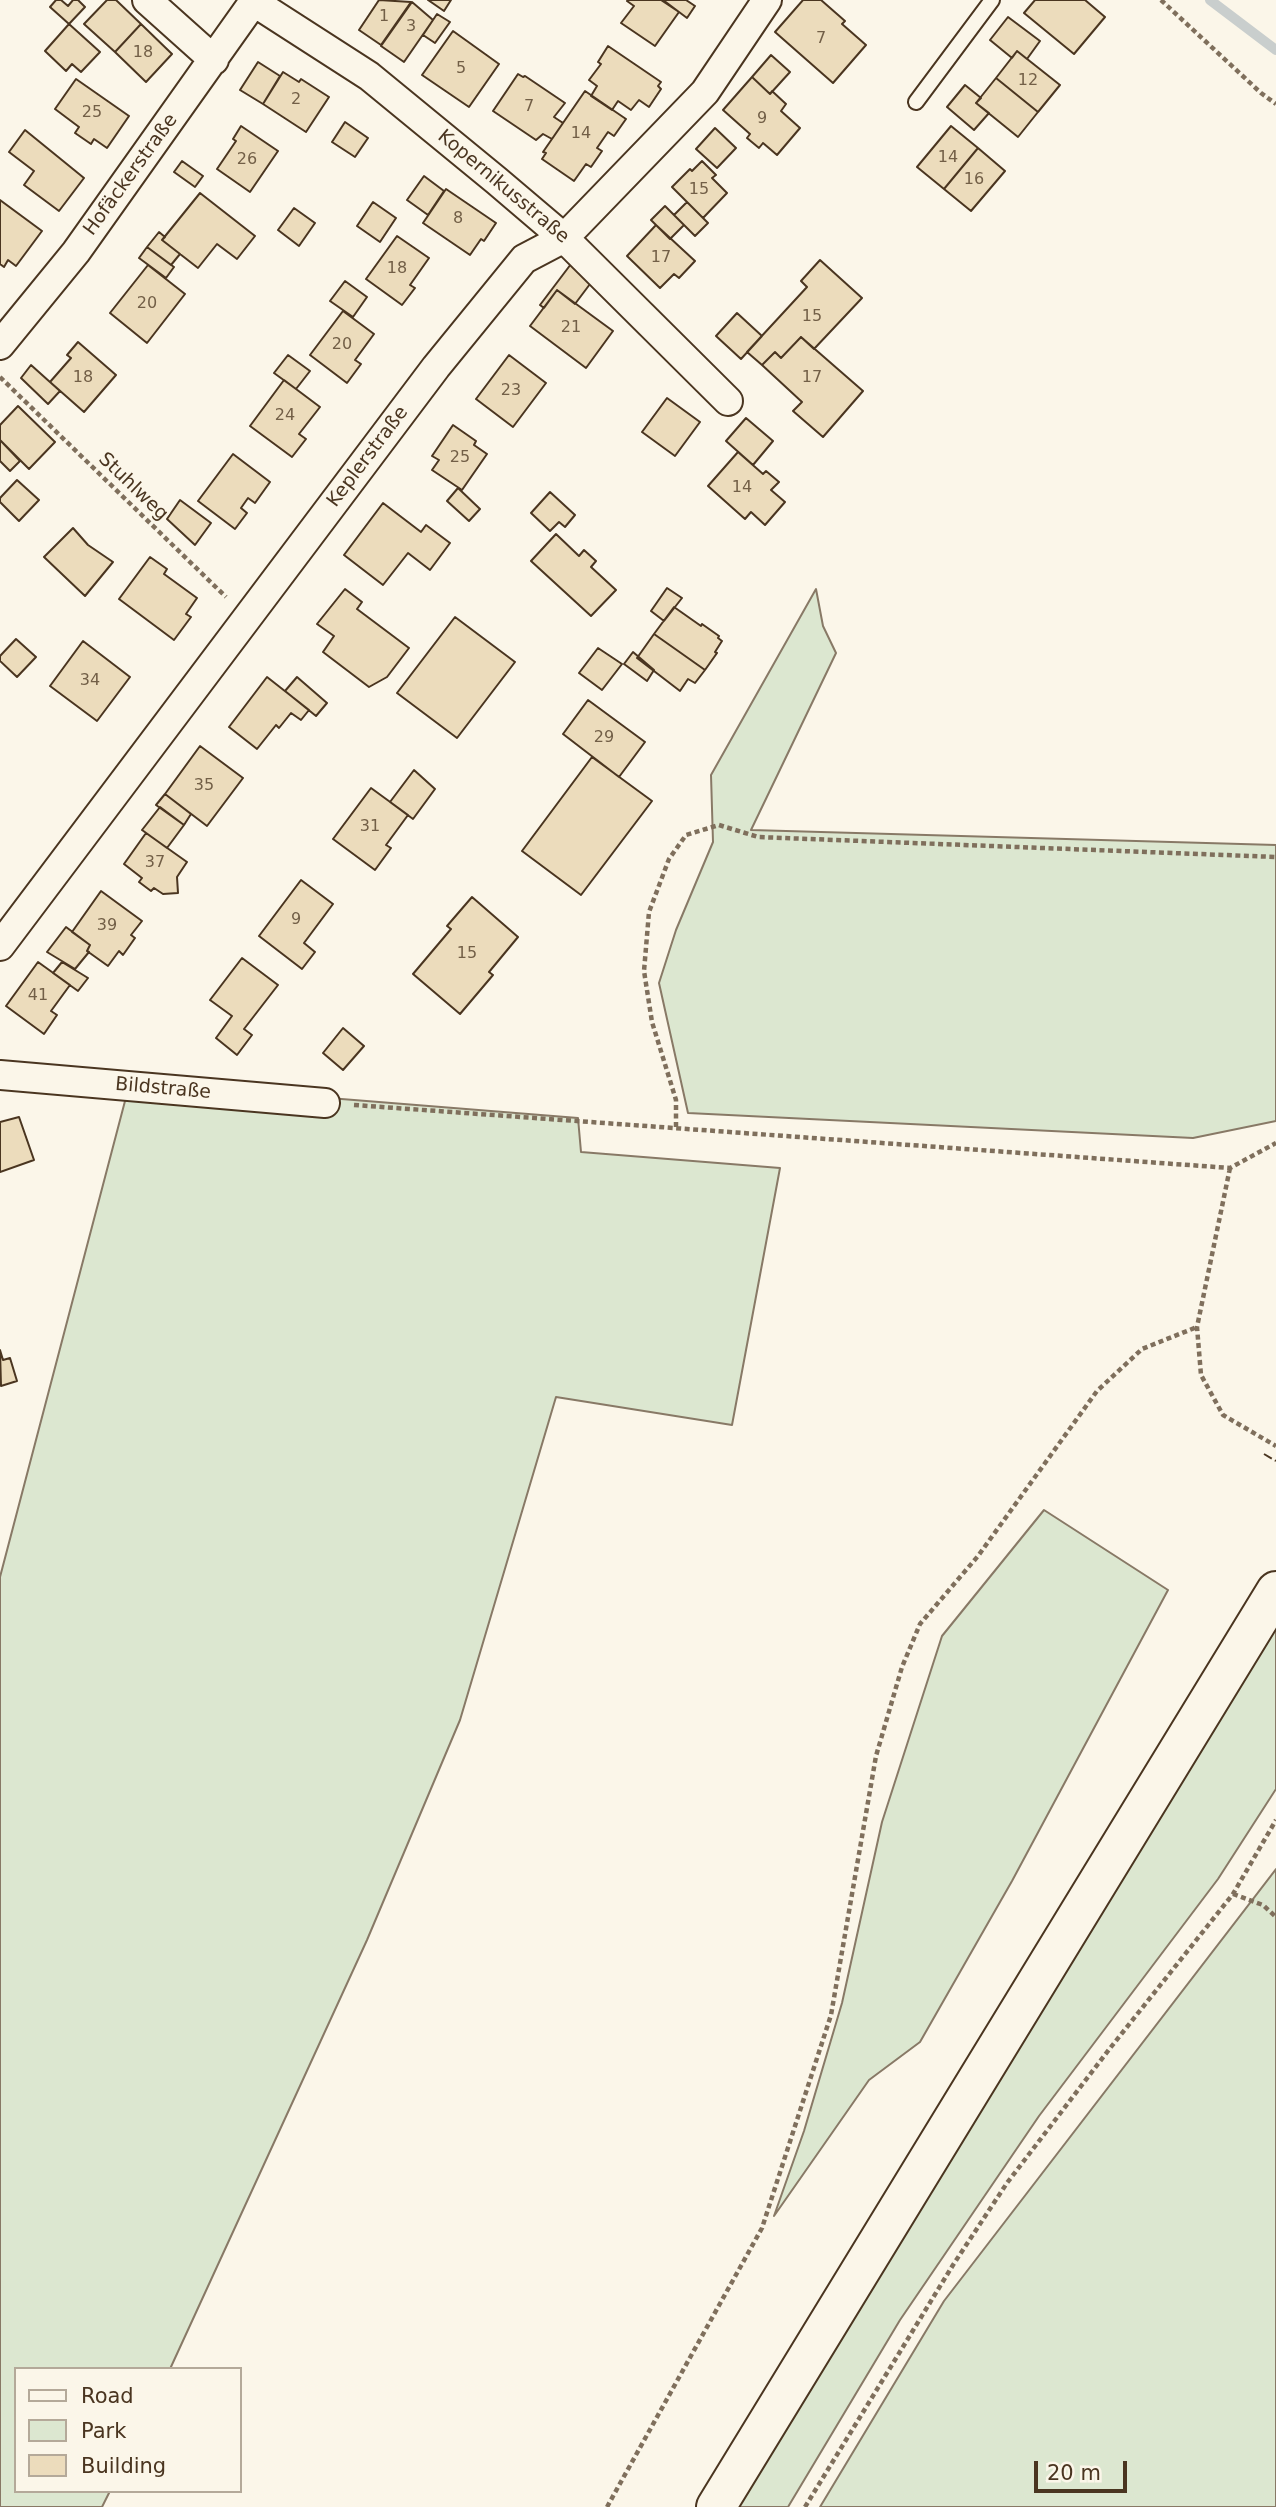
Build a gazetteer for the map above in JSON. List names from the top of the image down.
{
  "streets": {
    "street": [
      "Hofäckerstraße",
      "Kopernikusstraße",
      "Keplerstraße",
      "Bildstraße"
    ],
    "path": ["Stuhlweg"]
  },
  "crossings": [
    ["Hofäckerstraße", "Kopernikusstraße"],
    ["Kopernikusstraße", "Keplerstraße"],
    ["Keplerstraße", "Stuhlweg"]
  ],
  "house_numbers": [
    "1",
    "3",
    "7",
    "18",
    "5",
    "12",
    "2",
    "7",
    "25",
    "9",
    "14",
    "14",
    "26",
    "16",
    "15",
    "8",
    "17",
    "18",
    "20",
    "15",
    "21",
    "20",
    "18",
    "17",
    "23",
    "24",
    "25",
    "14",
    "34",
    "29",
    "35",
    "31",
    "37",
    "9",
    "39",
    "15",
    "41"
  ],
  "legend": ["Road", "Park", "Building"],
  "scale_bar": "20 m"
}
